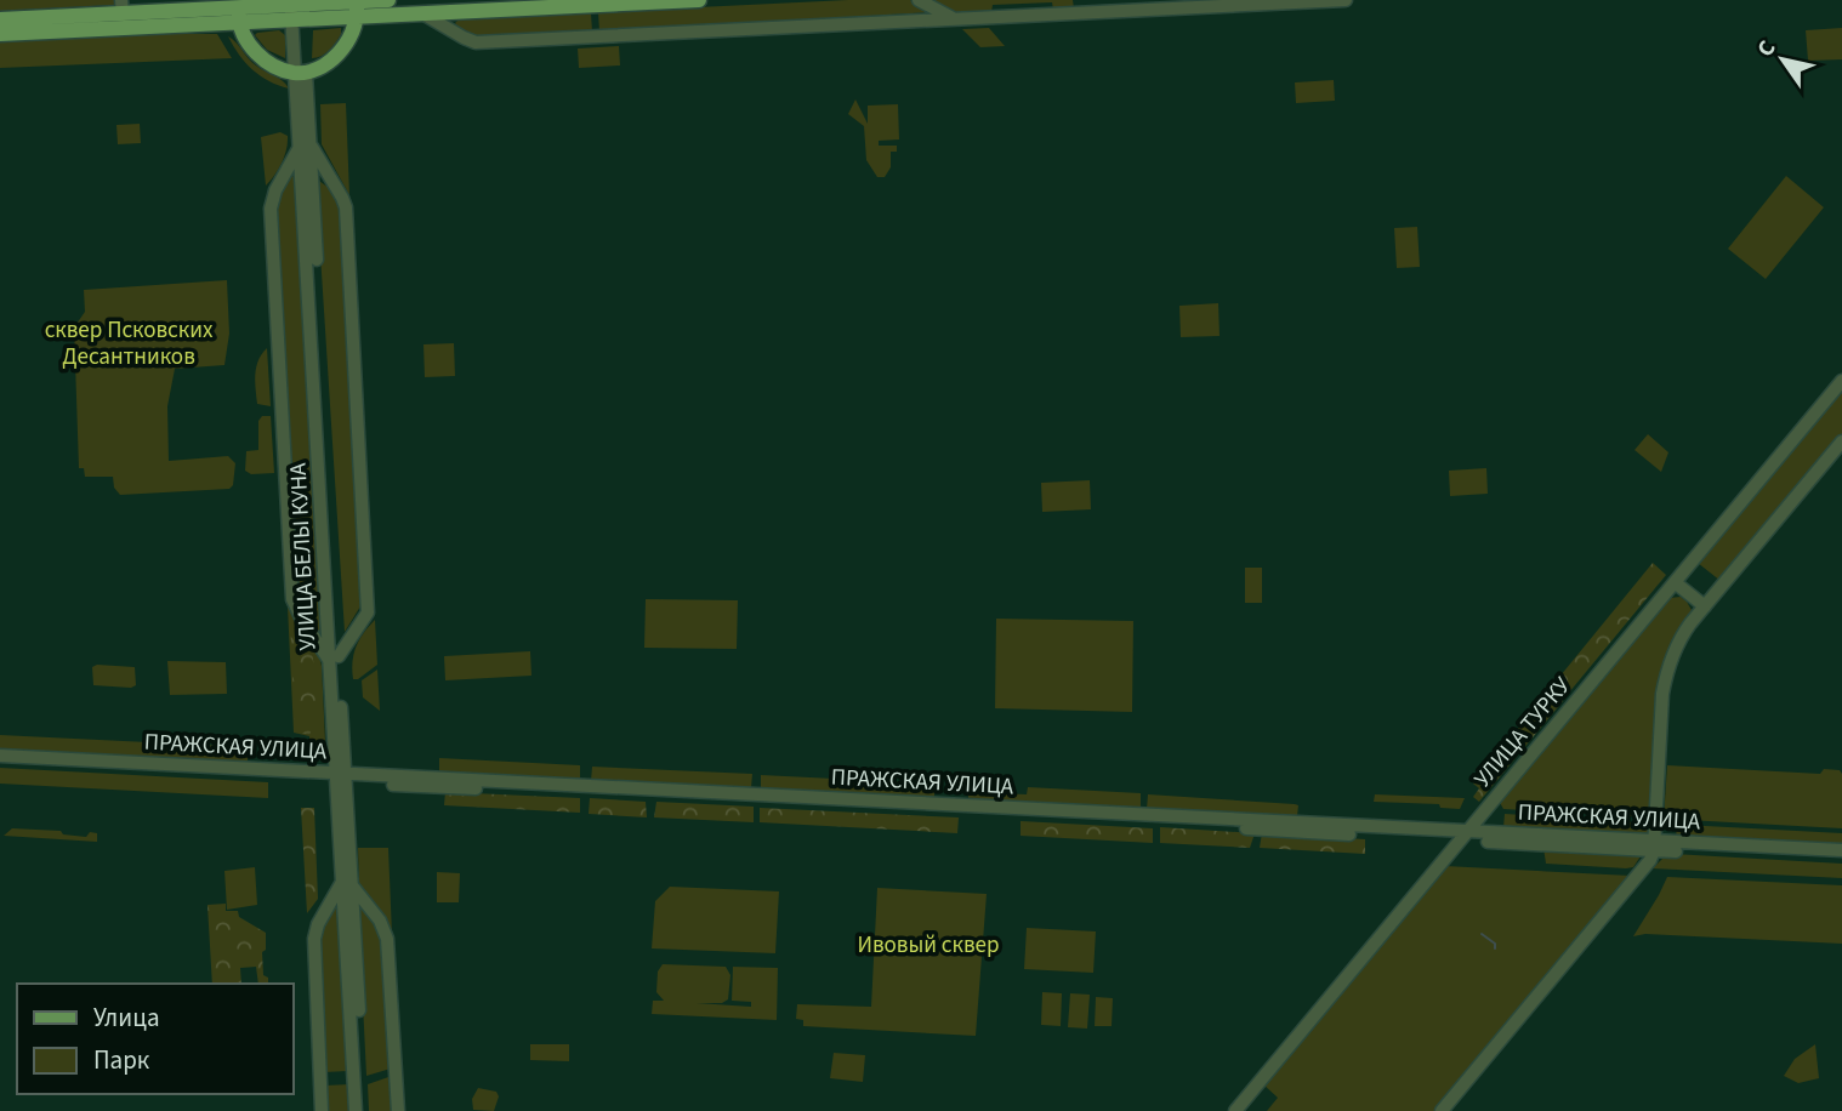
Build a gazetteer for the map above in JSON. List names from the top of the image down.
{
  "streets": {
    "street": ["УЛИЦА БЕЛЫ КУНА", "УЛИЦА ТУРКУ", "ПРАЖСКАЯ УЛИЦА"]
  },
  "crossings": [
    ["УЛИЦА БЕЛЫ КУНА", "ПРАЖСКАЯ УЛИЦА"],
    ["УЛИЦА ТУРКУ", "ПРАЖСКАЯ УЛИЦА"]
  ],
  "parks": ["сквер Псковских Десантников", "Ивовый сквер"],
  "legend": ["Улица", "Парк"],
  "north": "top left"
}
